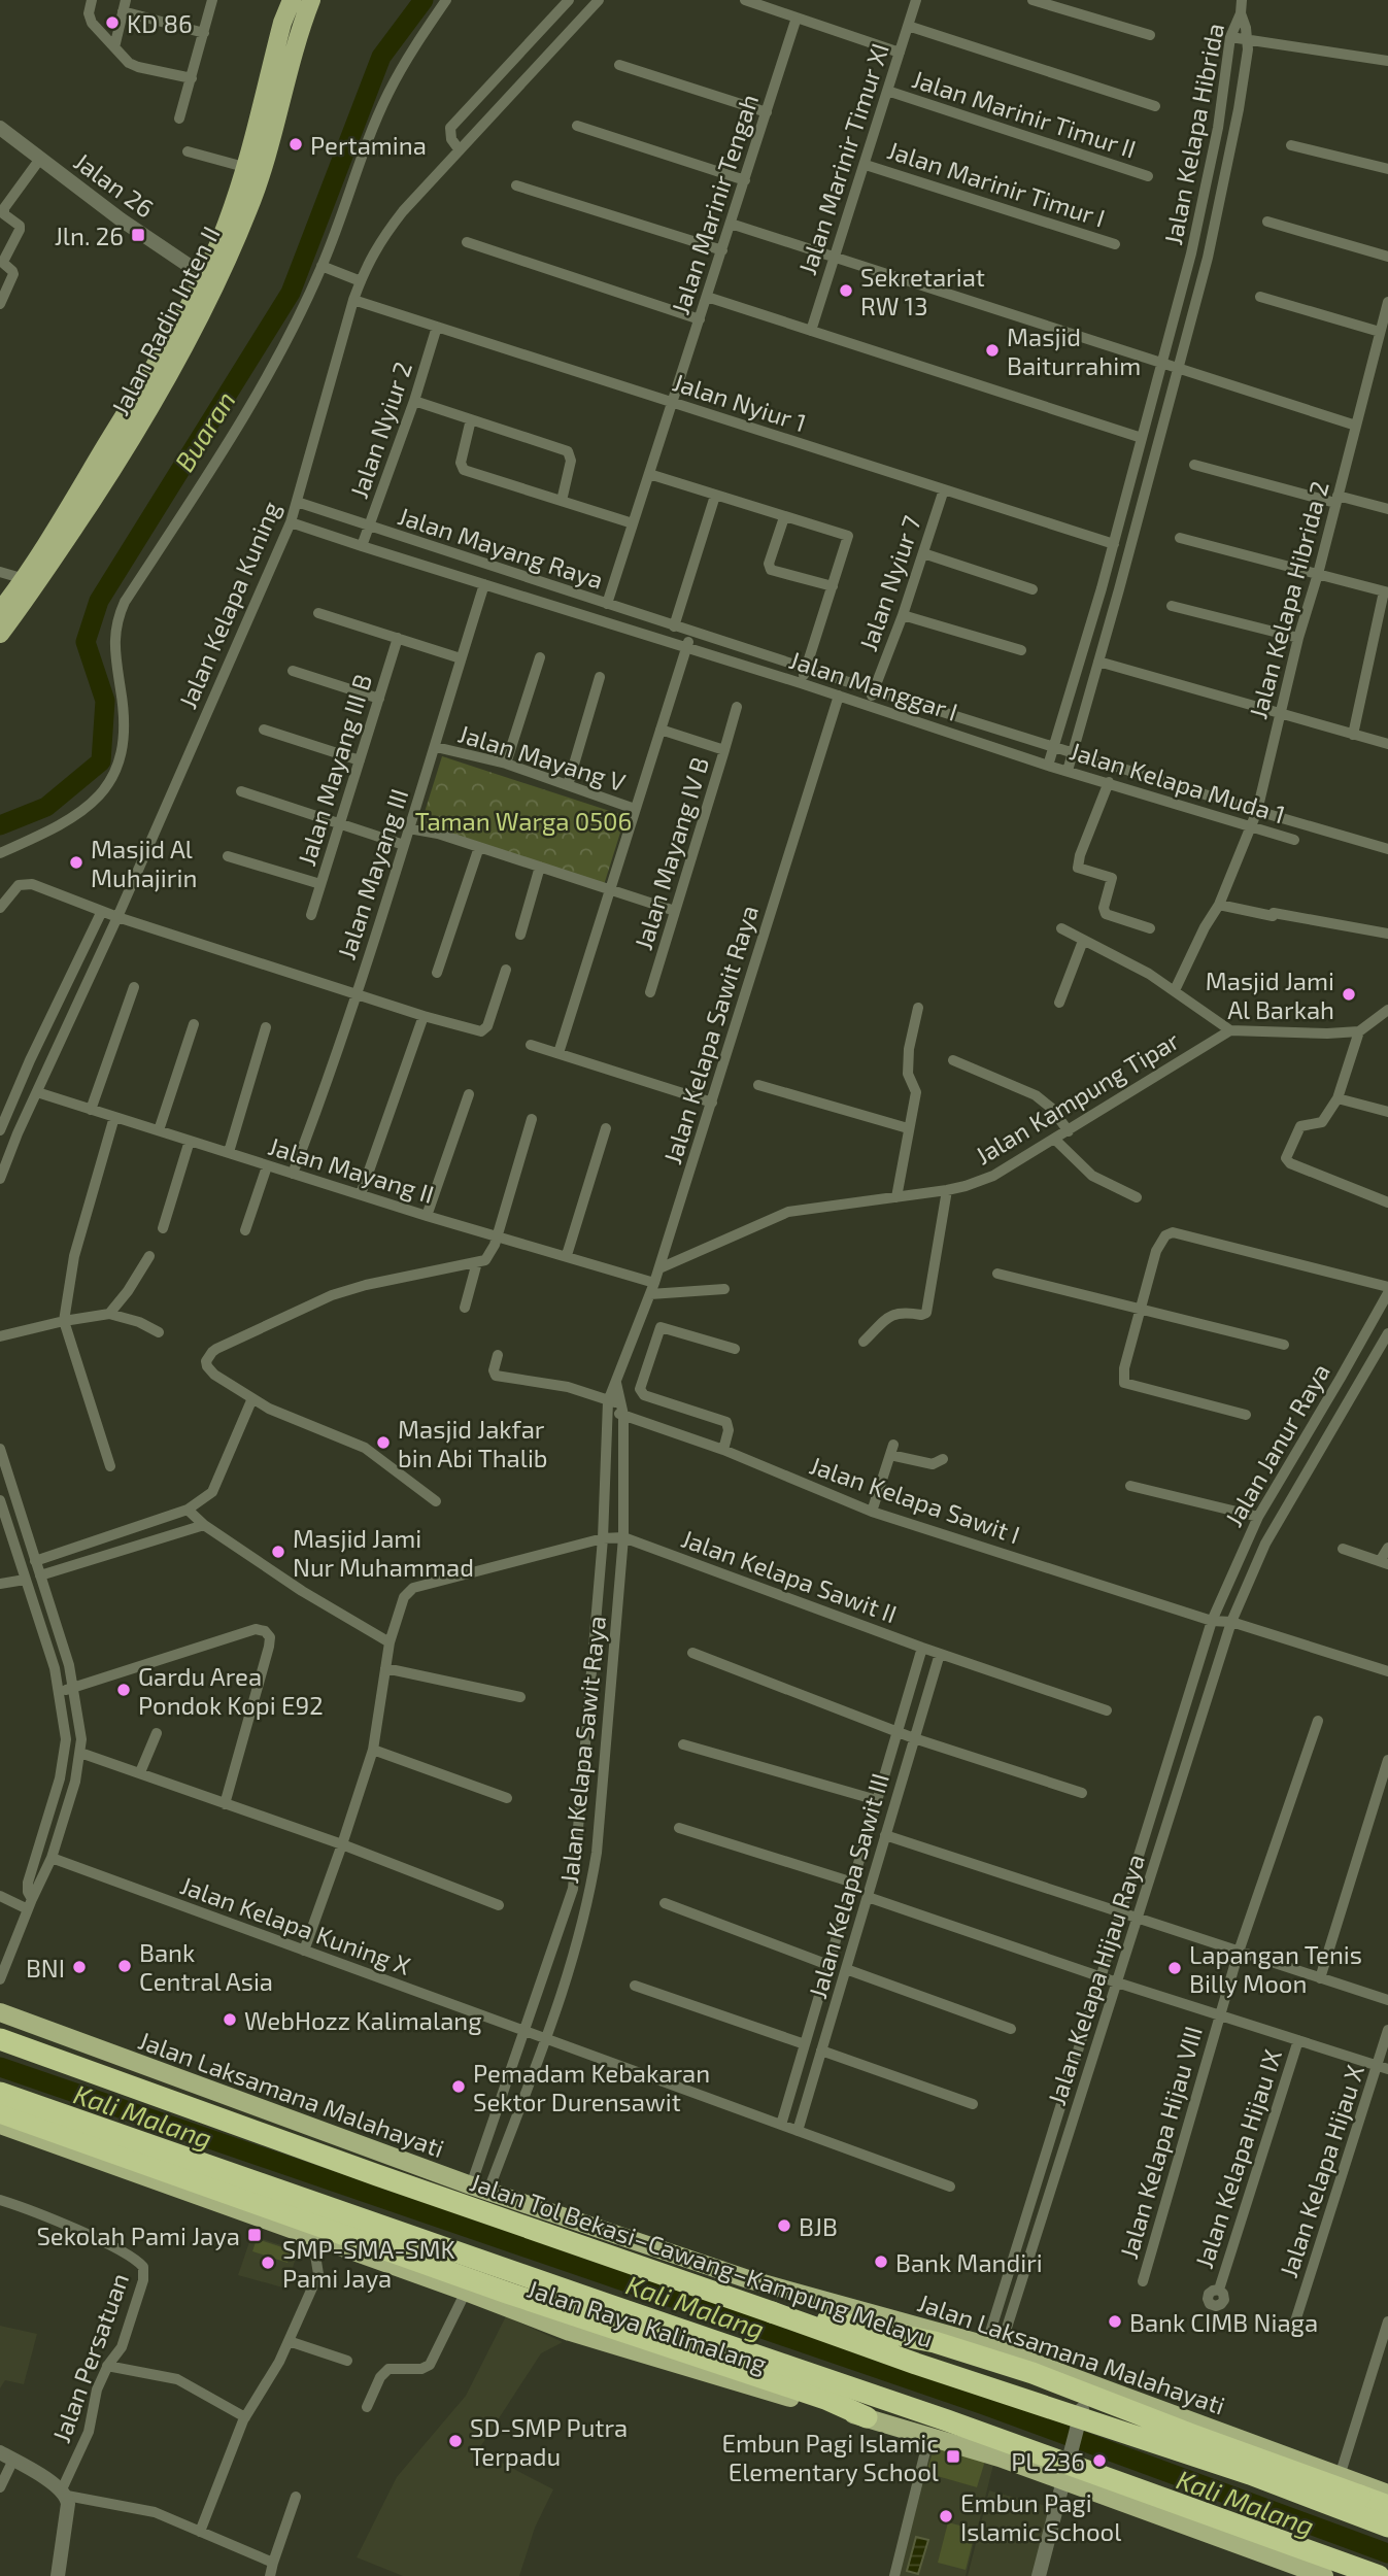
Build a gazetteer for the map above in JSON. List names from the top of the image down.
{
  "streets": {
    "highway": ["Jalan Tol Bekasi–Cawang–Kampung Melayu"],
    "main road": ["Jalan Radin Inten II", "Jalan Laksamana Malahayati", "Jalan Raya Kalimalang"],
    "street": [
      "Jalan Marinir Timur II",
      "Jalan Kelapa Hibrida",
      "Jalan Marinir Timur XI",
      "Jalan Marinir Timur I",
      "Jalan 26",
      "Jalan Marinir Tengah",
      "Jalan Nyiur 1",
      "Jalan Nyiur 2",
      "Jalan Mayang Raya",
      "Jalan Nyiur 7",
      "Jalan Kelapa Hibrida 2",
      "Jalan Kelapa Kuning",
      "Jalan Manggar I",
      "Jalan Mayang V",
      "Jalan Mayang III B",
      "Jalan Kelapa Muda 1",
      "Jalan Mayang IV B",
      "Jalan Mayang III",
      "Jalan Kelapa Sawit Raya",
      "Jalan Kampung Tipar",
      "Jalan Mayang II",
      "Jalan Janur Raya",
      "Jalan Kelapa Sawit I",
      "Jalan Kelapa Sawit II",
      "Jalan Kelapa Sawit III",
      "Jalan Kelapa Kuning X",
      "Jalan Kelapa Hijau Raya",
      "Jalan Kelapa Hijau VIII",
      "Jalan Kelapa Hijau IX",
      "Jalan Kelapa Hijau X",
      "Jalan Persatuan"
    ]
  },
  "crossings": [
    ["Jalan Marinir Timur II", "Jalan Marinir Timur XI"],
    ["Jalan Kelapa Hibrida", "Jalan Nyiur 1"],
    ["Jalan Kelapa Hibrida", "Jalan Manggar I"],
    ["Jalan Kelapa Hibrida", "Jalan Kelapa Muda 1"],
    ["Jalan Marinir Timur XI", "Jalan Marinir Timur I"],
    ["Jalan 26", "Jalan Radin Inten II"],
    ["Jalan Marinir Tengah", "Jalan Nyiur 1"],
    ["Jalan Marinir Tengah", "Jalan Mayang Raya"],
    ["Jalan Nyiur 1", "Jalan Nyiur 2"],
    ["Jalan Nyiur 1", "Jalan Nyiur 7"],
    ["Jalan Nyiur 1", "Jalan Kelapa Kuning"],
    ["Jalan Nyiur 2", "Jalan Mayang Raya"],
    ["Jalan Mayang Raya", "Jalan Kelapa Kuning"],
    ["Jalan Mayang Raya", "Jalan Manggar I"],
    ["Jalan Mayang Raya", "Jalan Mayang III"],
    ["Jalan Nyiur 7", "Jalan Manggar I"],
    ["Jalan Kelapa Hibrida 2", "Jalan Kelapa Muda 1"],
    ["Jalan Kelapa Kuning", "Jalan Mayang II"],
    ["Jalan Manggar I", "Jalan Kelapa Muda 1"],
    ["Jalan Manggar I", "Jalan Kelapa Sawit Raya"],
    ["Jalan Mayang V", "Jalan Mayang III"],
    ["Jalan Mayang III", "Jalan Mayang II"],
    ["Jalan Kelapa Sawit Raya", "Jalan Kampung Tipar"],
    ["Jalan Kelapa Sawit Raya", "Jalan Mayang II"],
    ["Jalan Kelapa Sawit Raya", "Jalan Kelapa Sawit I"],
    ["Jalan Kelapa Sawit Raya", "Jalan Kelapa Sawit II"],
    ["Jalan Kelapa Sawit Raya", "Jalan Kelapa Kuning X"],
    ["Jalan Kelapa Sawit Raya", "Jalan Laksamana Malahayati"],
    ["Jalan Janur Raya", "Jalan Kelapa Sawit I"],
    ["Jalan Janur Raya", "Jalan Kelapa Hijau Raya"],
    ["Jalan Kelapa Sawit I", "Jalan Kelapa Hijau Raya"],
    ["Jalan Kelapa Sawit II", "Jalan Kelapa Sawit III"],
    ["Jalan Kelapa Sawit III", "Jalan Kelapa Kuning X"],
    ["Jalan Kelapa Hijau Raya", "Jalan Laksamana Malahayati"]
  ],
  "water": ["Buaran", "Kali Malang"],
  "parks": ["Taman Warga 0506"],
  "places": {
    "other": [
      "KD 86",
      "Pertamina",
      "Sekretariat RW 13",
      "Masjid Baiturrahim",
      "Masjid Al Muhajirin",
      "Masjid Jami Al Barkah",
      "Masjid Jakfar bin Abi Thalib",
      "Masjid Jami Nur Muhammad",
      "Gardu Area Pondok Kopi E92",
      "Bank Central Asia",
      "BNI",
      "Lapangan Tenis Billy Moon",
      "WebHozz Kalimalang",
      "Pemadam Kebakaran Sektor Durensawit",
      "BJB",
      "Bank Mandiri",
      "SMP-SMA-SMK Pami Jaya",
      "Bank CIMB Niaga",
      "SD-SMP Putra Terpadu",
      "PL 236",
      "Embun Pagi Islamic School"
    ],
    "transit": ["Jln. 26", "Sekolah Pami Jaya", "Embun Pagi Islamic Elementary School"]
  }
}
